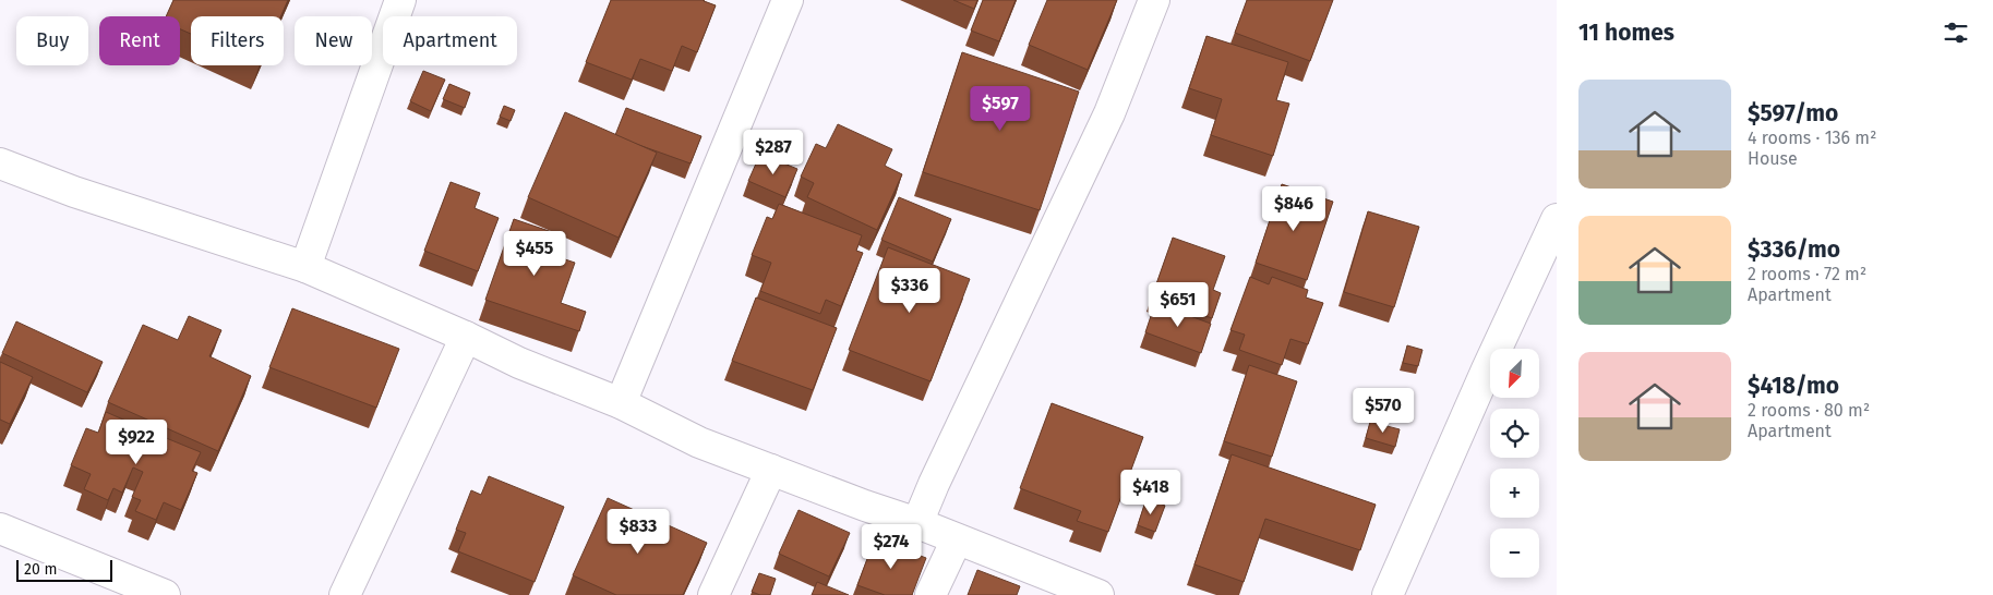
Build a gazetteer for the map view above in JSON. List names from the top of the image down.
{
  "scale_bar": "20 m",
  "north": "bottom left",
  "page": {
    "heading": "11 homes",
    "chip": [
      "Buy",
      "Rent",
      "Filters",
      "New",
      "Apartment"
    ],
    "list": [
      {
        "name": "$597/mo",
        "note": "4 rooms · 136 m² · House"
      },
      {
        "name": "$336/mo",
        "note": "2 rooms · 72 m² · Apartment"
      },
      {
        "name": "$418/mo",
        "note": "2 rooms · 80 m² · Apartment"
      }
    ],
    "price": [
      "$597",
      "$287",
      "$846",
      "$455",
      "$336",
      "$651",
      "$570",
      "$922",
      "$418",
      "$833",
      "$274"
    ],
    "map_buttons": ["+", "−"],
    "scale": "20 m"
  }
}
